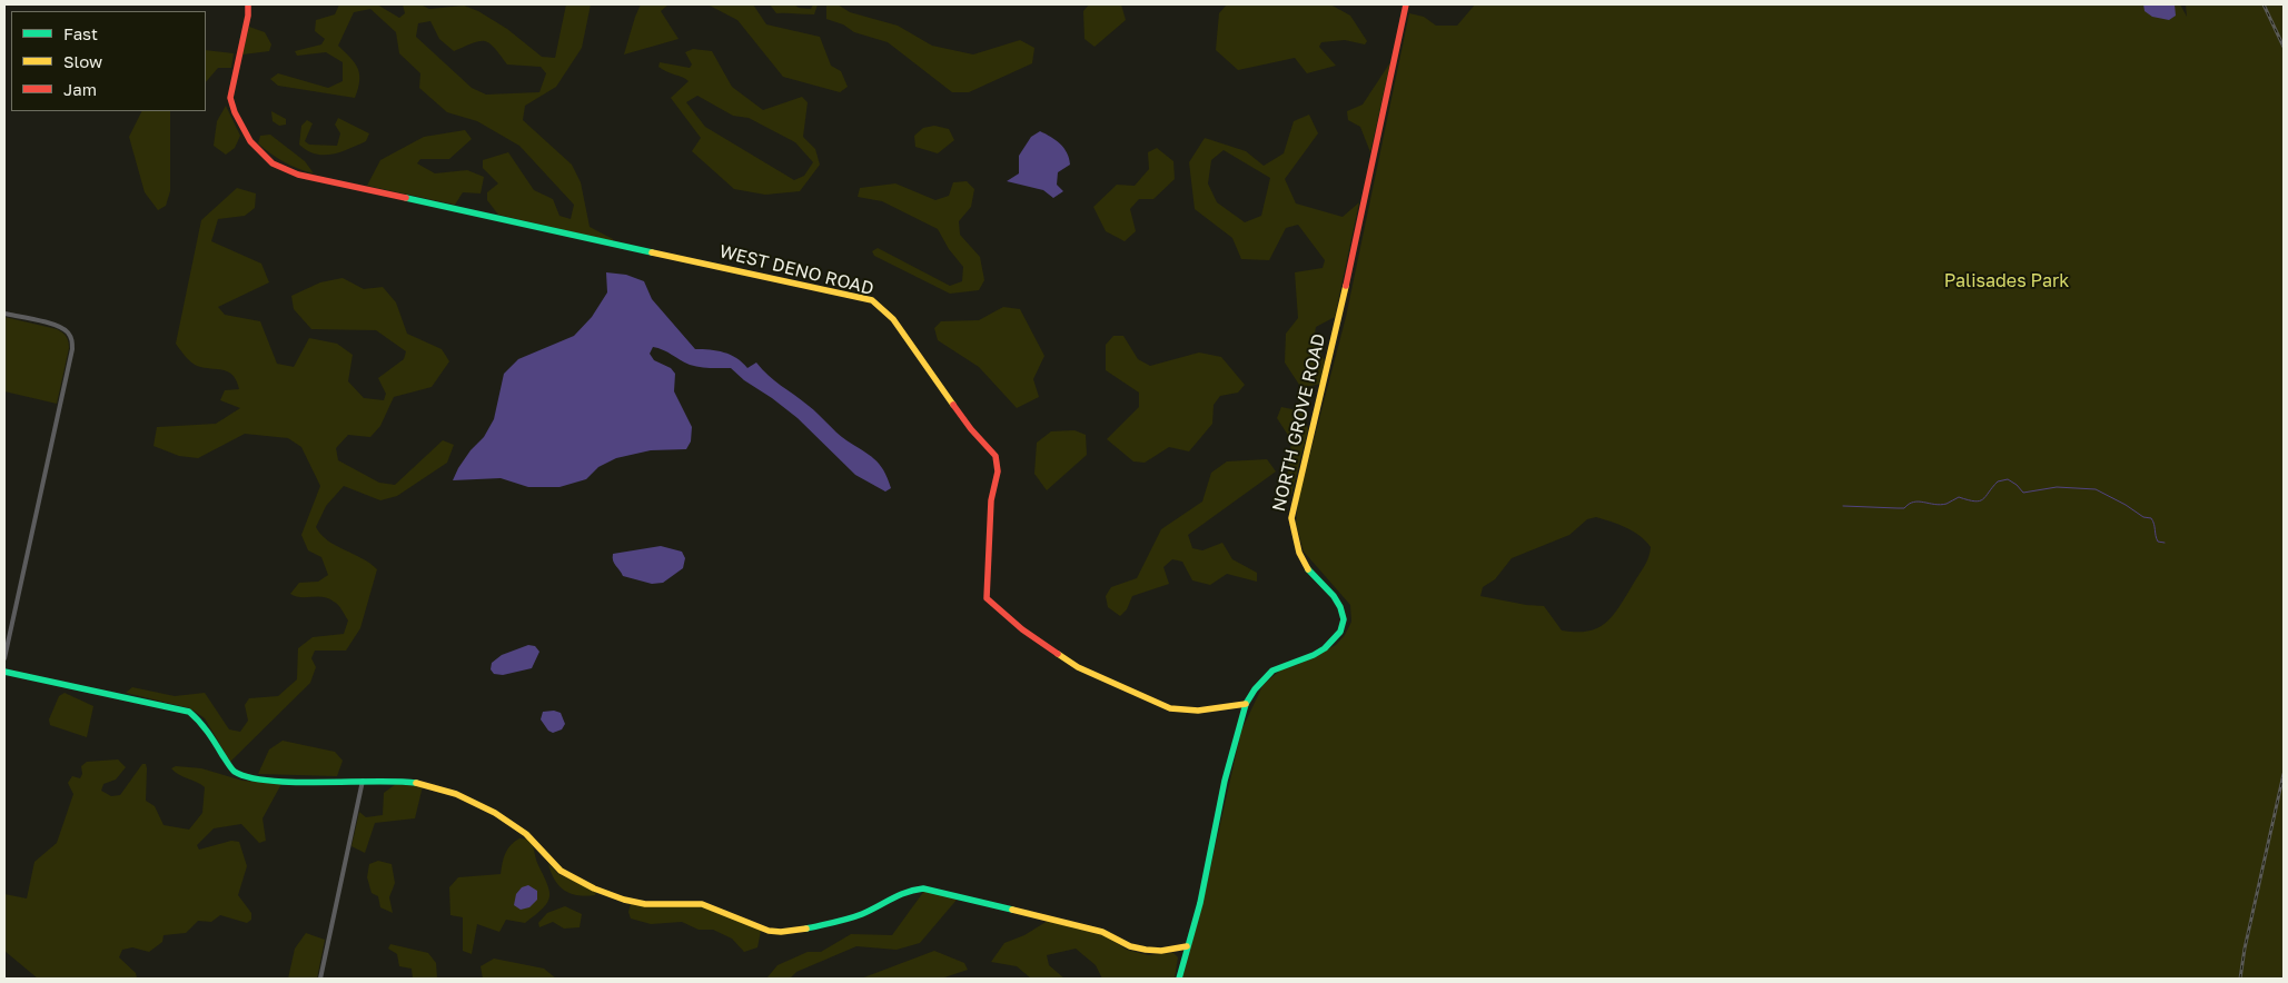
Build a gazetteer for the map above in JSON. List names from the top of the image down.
{
  "streets": {
    "street": ["WEST DENO ROAD", "NORTH GROVE ROAD"]
  },
  "crossings": [
    ["WEST DENO ROAD", "NORTH GROVE ROAD"]
  ],
  "parks": ["Palisades Park"],
  "legend": ["Fast", "Slow", "Jam"]
}
